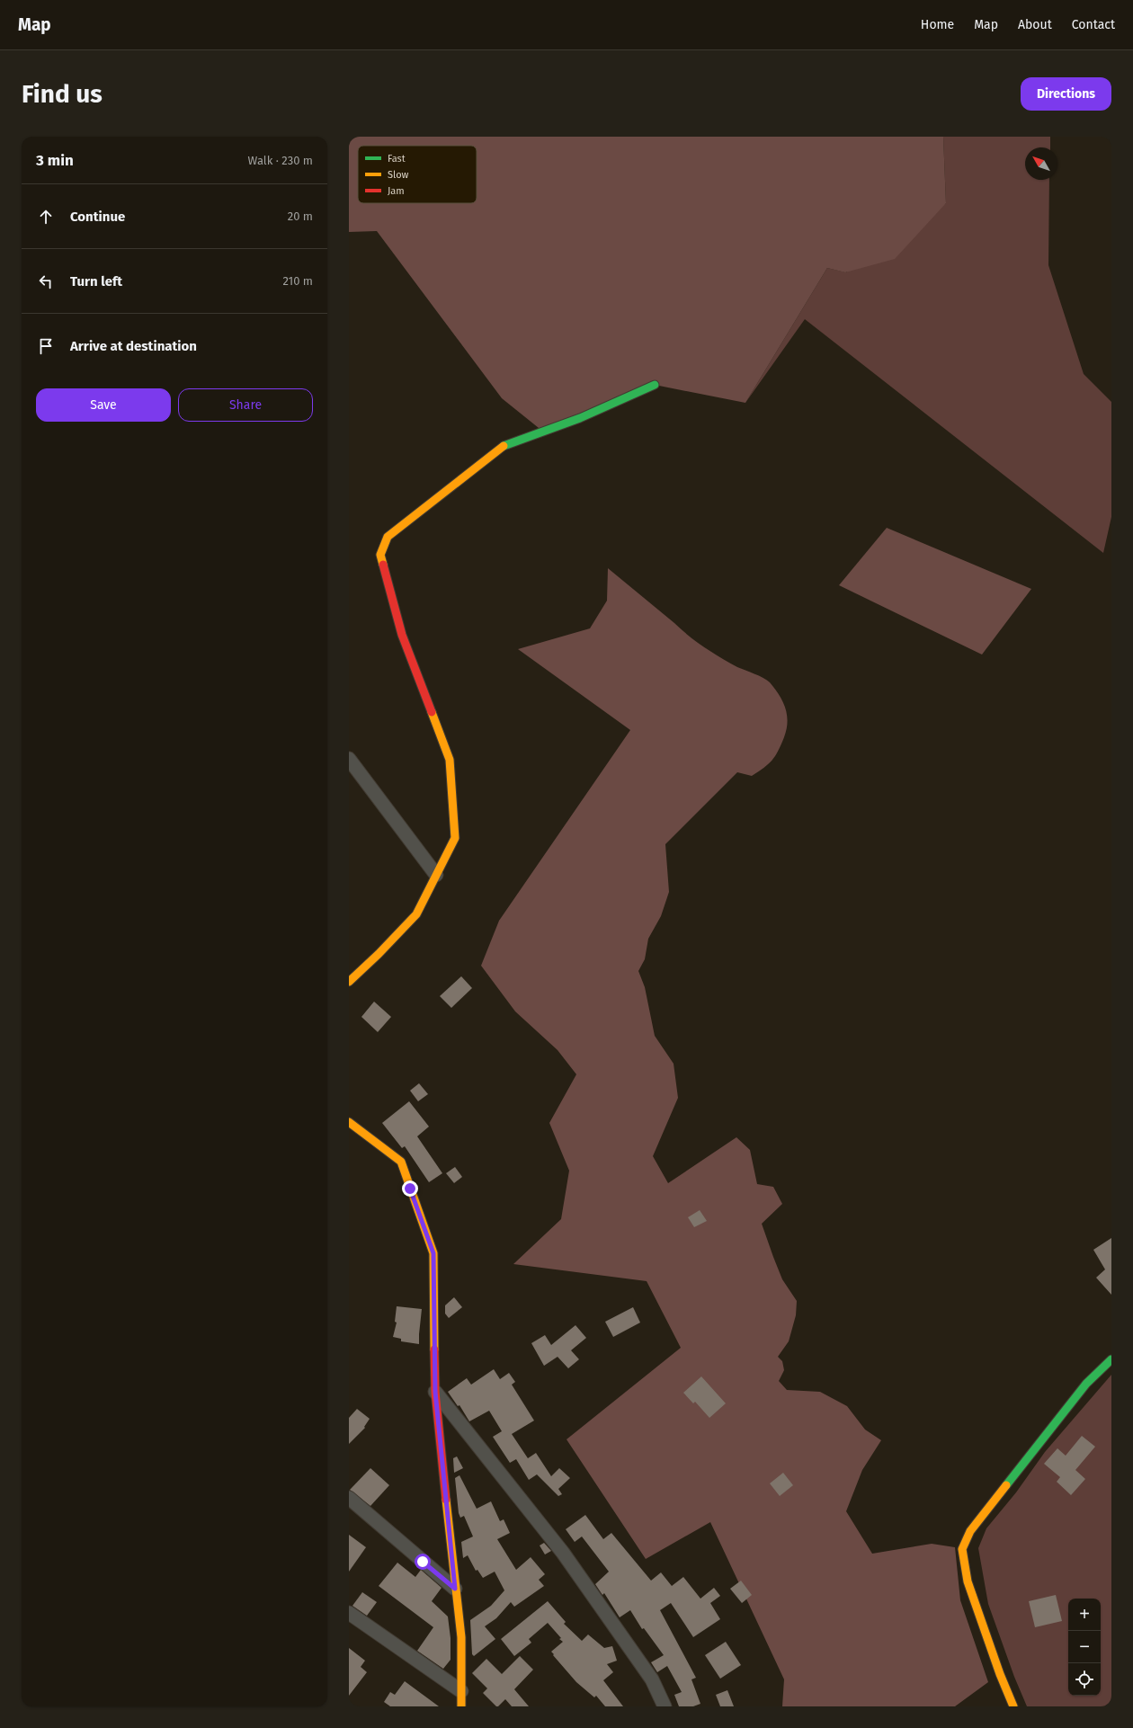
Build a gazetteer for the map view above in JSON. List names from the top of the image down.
{
  "legend": ["Fast", "Slow", "Jam"],
  "north": "top left",
  "page": {
    "header": "Map",
    "nav": [
      "Home",
      "Map",
      "About",
      "Contact"
    ],
    "buttons": [
      "Directions",
      ["Save", "Share"]
    ],
    "title": "Find us",
    "heading": ["3 min", "Walk · 230 m"],
    "list": [
      ["Continue", "20 m"],
      ["Turn left", "210 m"],
      "Arrive at destination"
    ],
    "map_buttons": ["+", "−"]
  }
}
